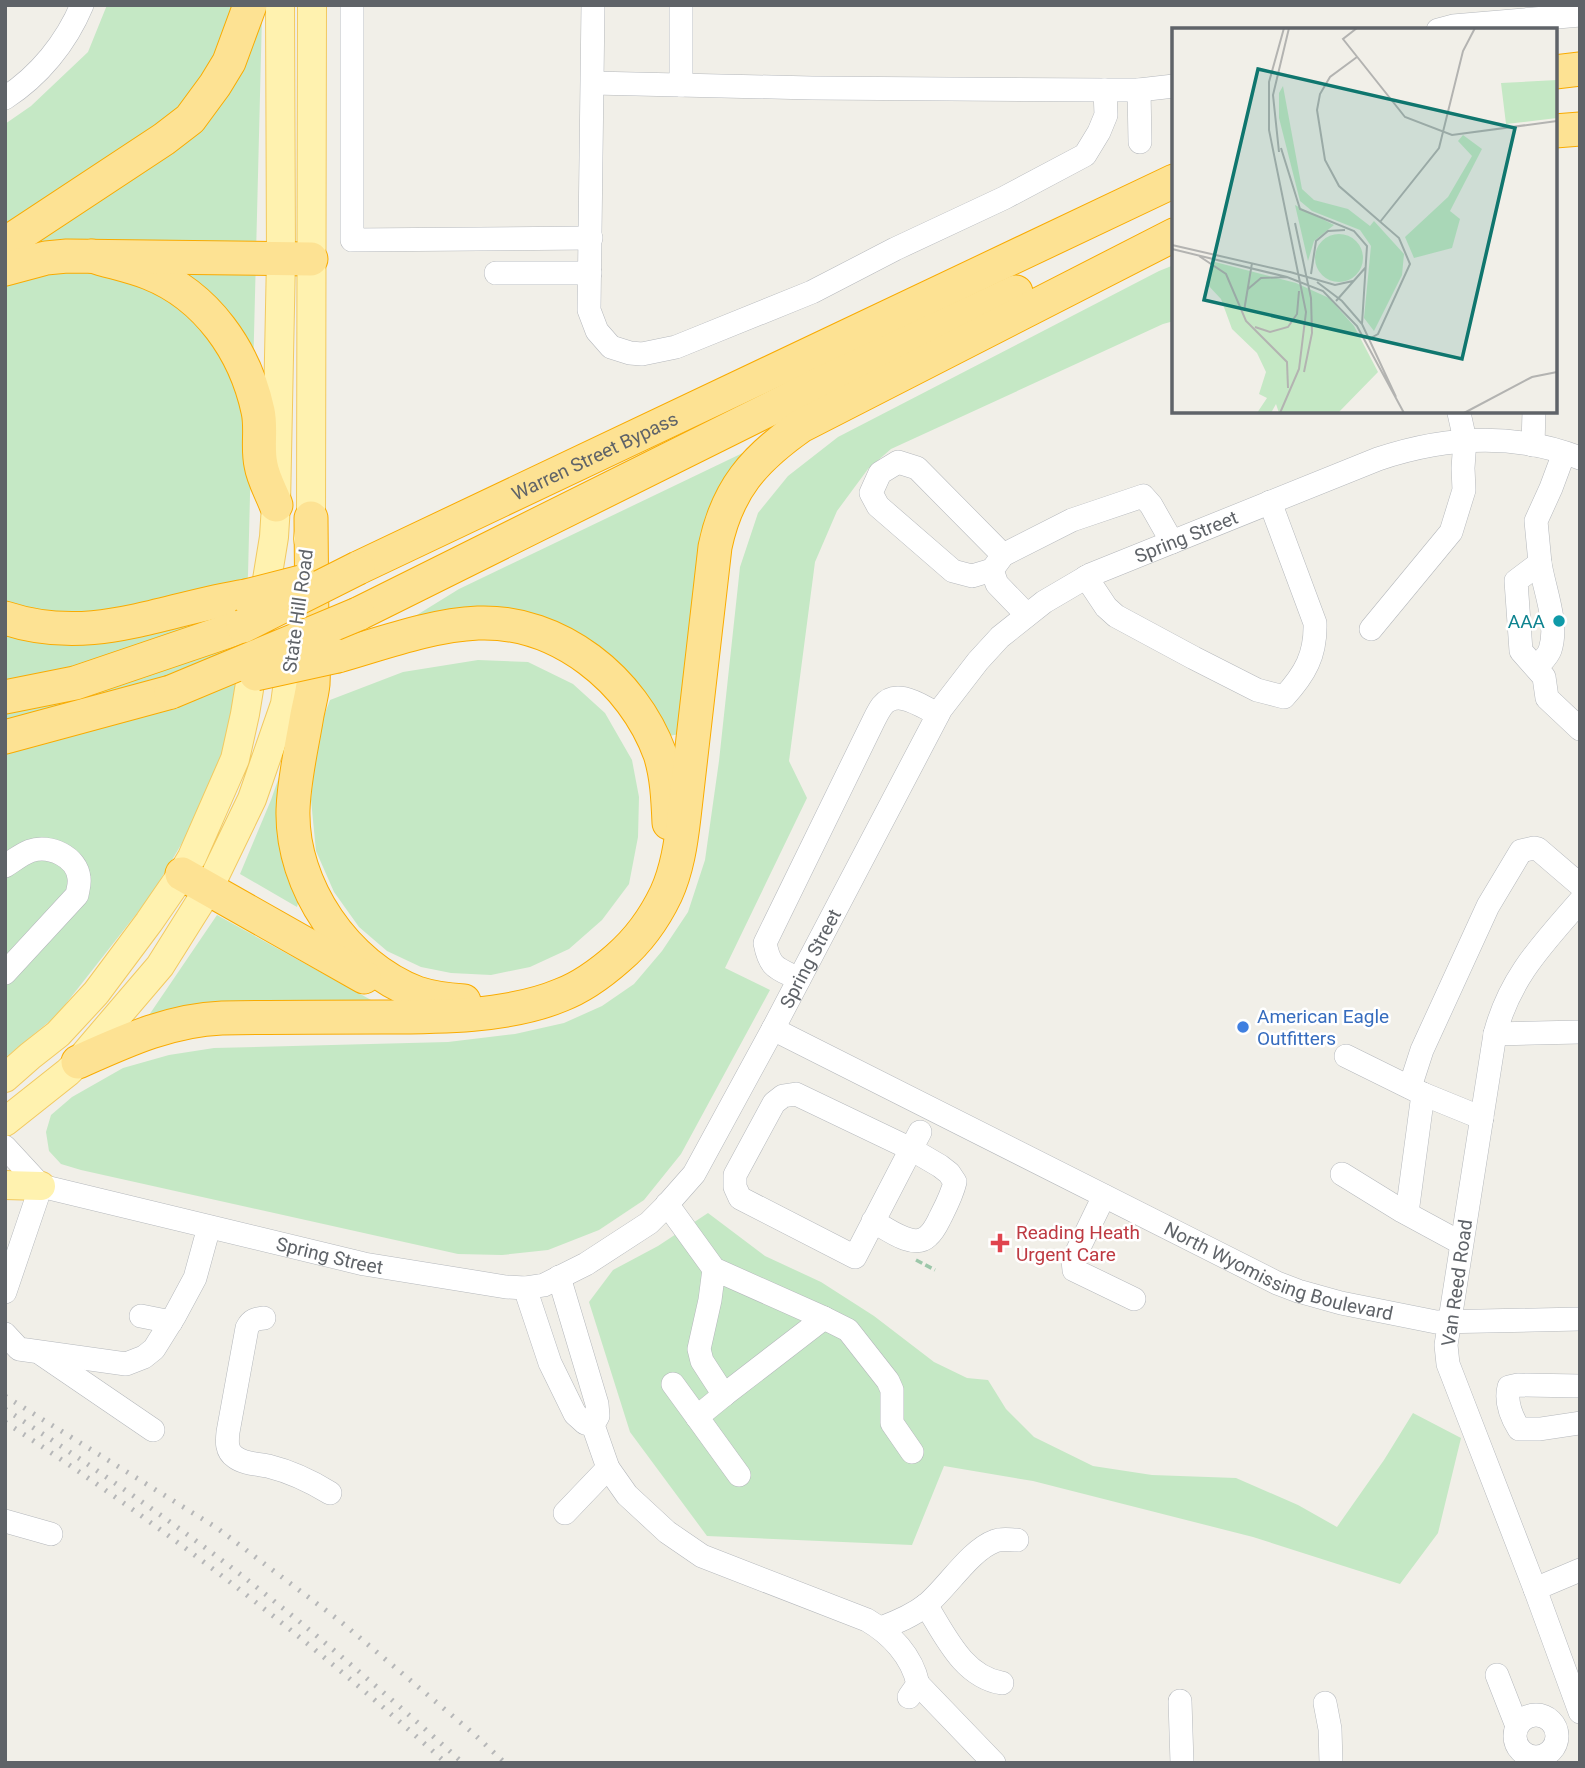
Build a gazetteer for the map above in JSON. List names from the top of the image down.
{
  "streets": {
    "highway": ["Warren Street Bypass"],
    "main road": ["State Hill Road"],
    "street": ["Spring Street", "North Wyomissing Boulevard", "Van Reed Road"]
  },
  "crossings": [
    ["Spring Street", "North Wyomissing Boulevard"],
    ["North Wyomissing Boulevard", "Van Reed Road"]
  ],
  "places": {
    "other": ["AAA", "American Eagle Outfitters"],
    "health": ["Reading Heath Urgent Care"]
  }
}
